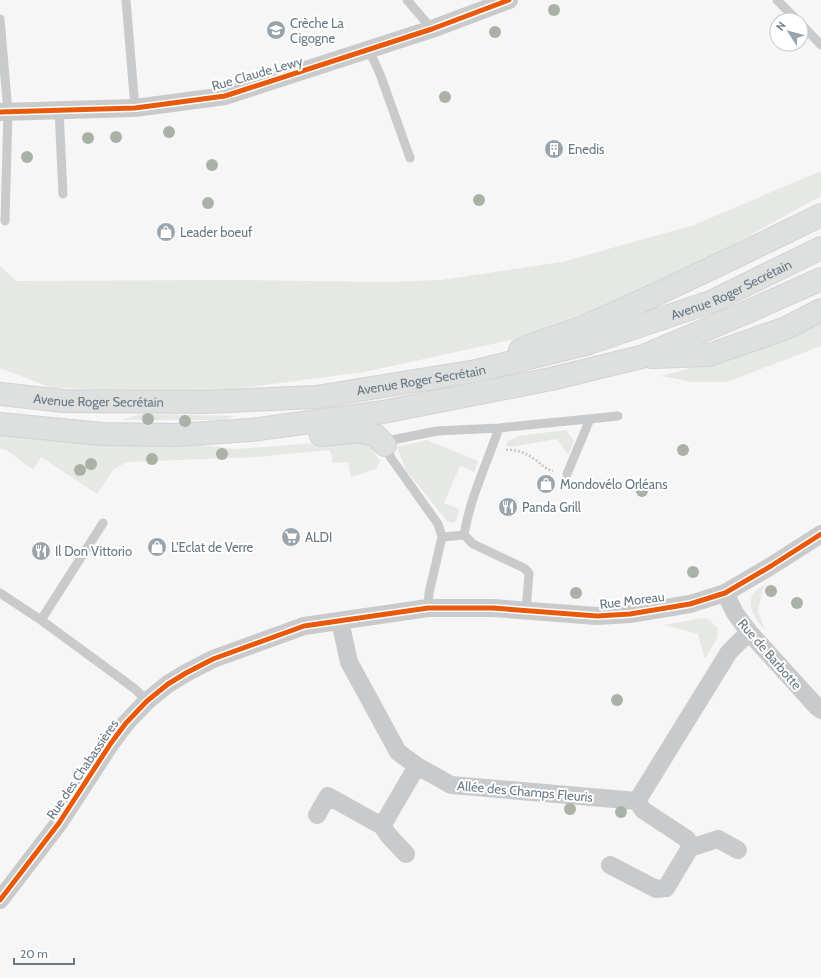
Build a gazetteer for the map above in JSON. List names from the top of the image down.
{
  "streets": {
    "main road": ["Avenue Roger Secrétain"],
    "street": [
      "Rue Claude Lewy",
      "Rue Moreau",
      "Rue de Barbotte",
      "Rue des Chabassières",
      "Allée des Champs Fleuris"
    ]
  },
  "crossings": [
    ["Rue Moreau", "Rue de Barbotte"],
    ["Rue Moreau", "Rue des Chabassières"],
    ["Rue des Chabassières", "Allée des Champs Fleuris"]
  ],
  "places": {
    "school or university": ["Crèche La Cigogne"],
    "building": ["Enedis"],
    "shop": ["Leader boeuf", "Mondovélo Orléans", "L'Eclat de Verre"],
    "restaurant": ["Panda Grill", "Il Don Vittorio"],
    "supermarket": ["ALDI"]
  },
  "scale_bar": "20 m",
  "north": "top left"
}
